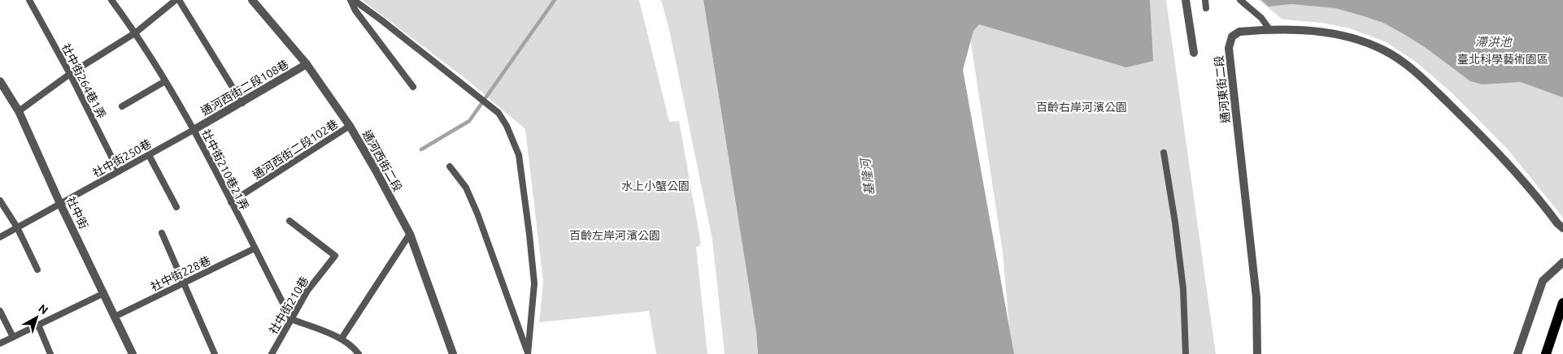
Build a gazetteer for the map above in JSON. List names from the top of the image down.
{
  "streets": {
    "street": [
      "通河西街二段108巷",
      "通河東街二段",
      "通河西街二段",
      "社中街"
    ],
    "lane": [
      "社中街264巷1弄",
      "通河西街二段102巷",
      "社中街250巷",
      "社中街210巷21弄",
      "社中街228巷",
      "社中街210巷"
    ]
  },
  "crossings": [
    ["社中街264巷1弄", "社中街250巷"],
    ["通河西街二段108巷", "社中街250巷"],
    ["通河西街二段108巷", "通河西街二段"],
    ["通河西街二段108巷", "社中街210巷21弄"],
    ["通河西街二段102巷", "通河西街二段"],
    ["通河西街二段102巷", "社中街210巷21弄"],
    ["社中街250巷", "社中街210巷21弄"],
    ["社中街250巷", "社中街"],
    ["社中街210巷21弄", "社中街228巷"],
    ["社中街210巷21弄", "社中街210巷"],
    ["社中街", "社中街228巷"]
  ],
  "water": ["滯洪池", "基隆河"],
  "parks": [
    "臺北科學藝術園區",
    "百齡右岸河濱公園",
    "水上小蟹公園",
    "百齡左岸河濱公園"
  ],
  "north": "top right"
}
